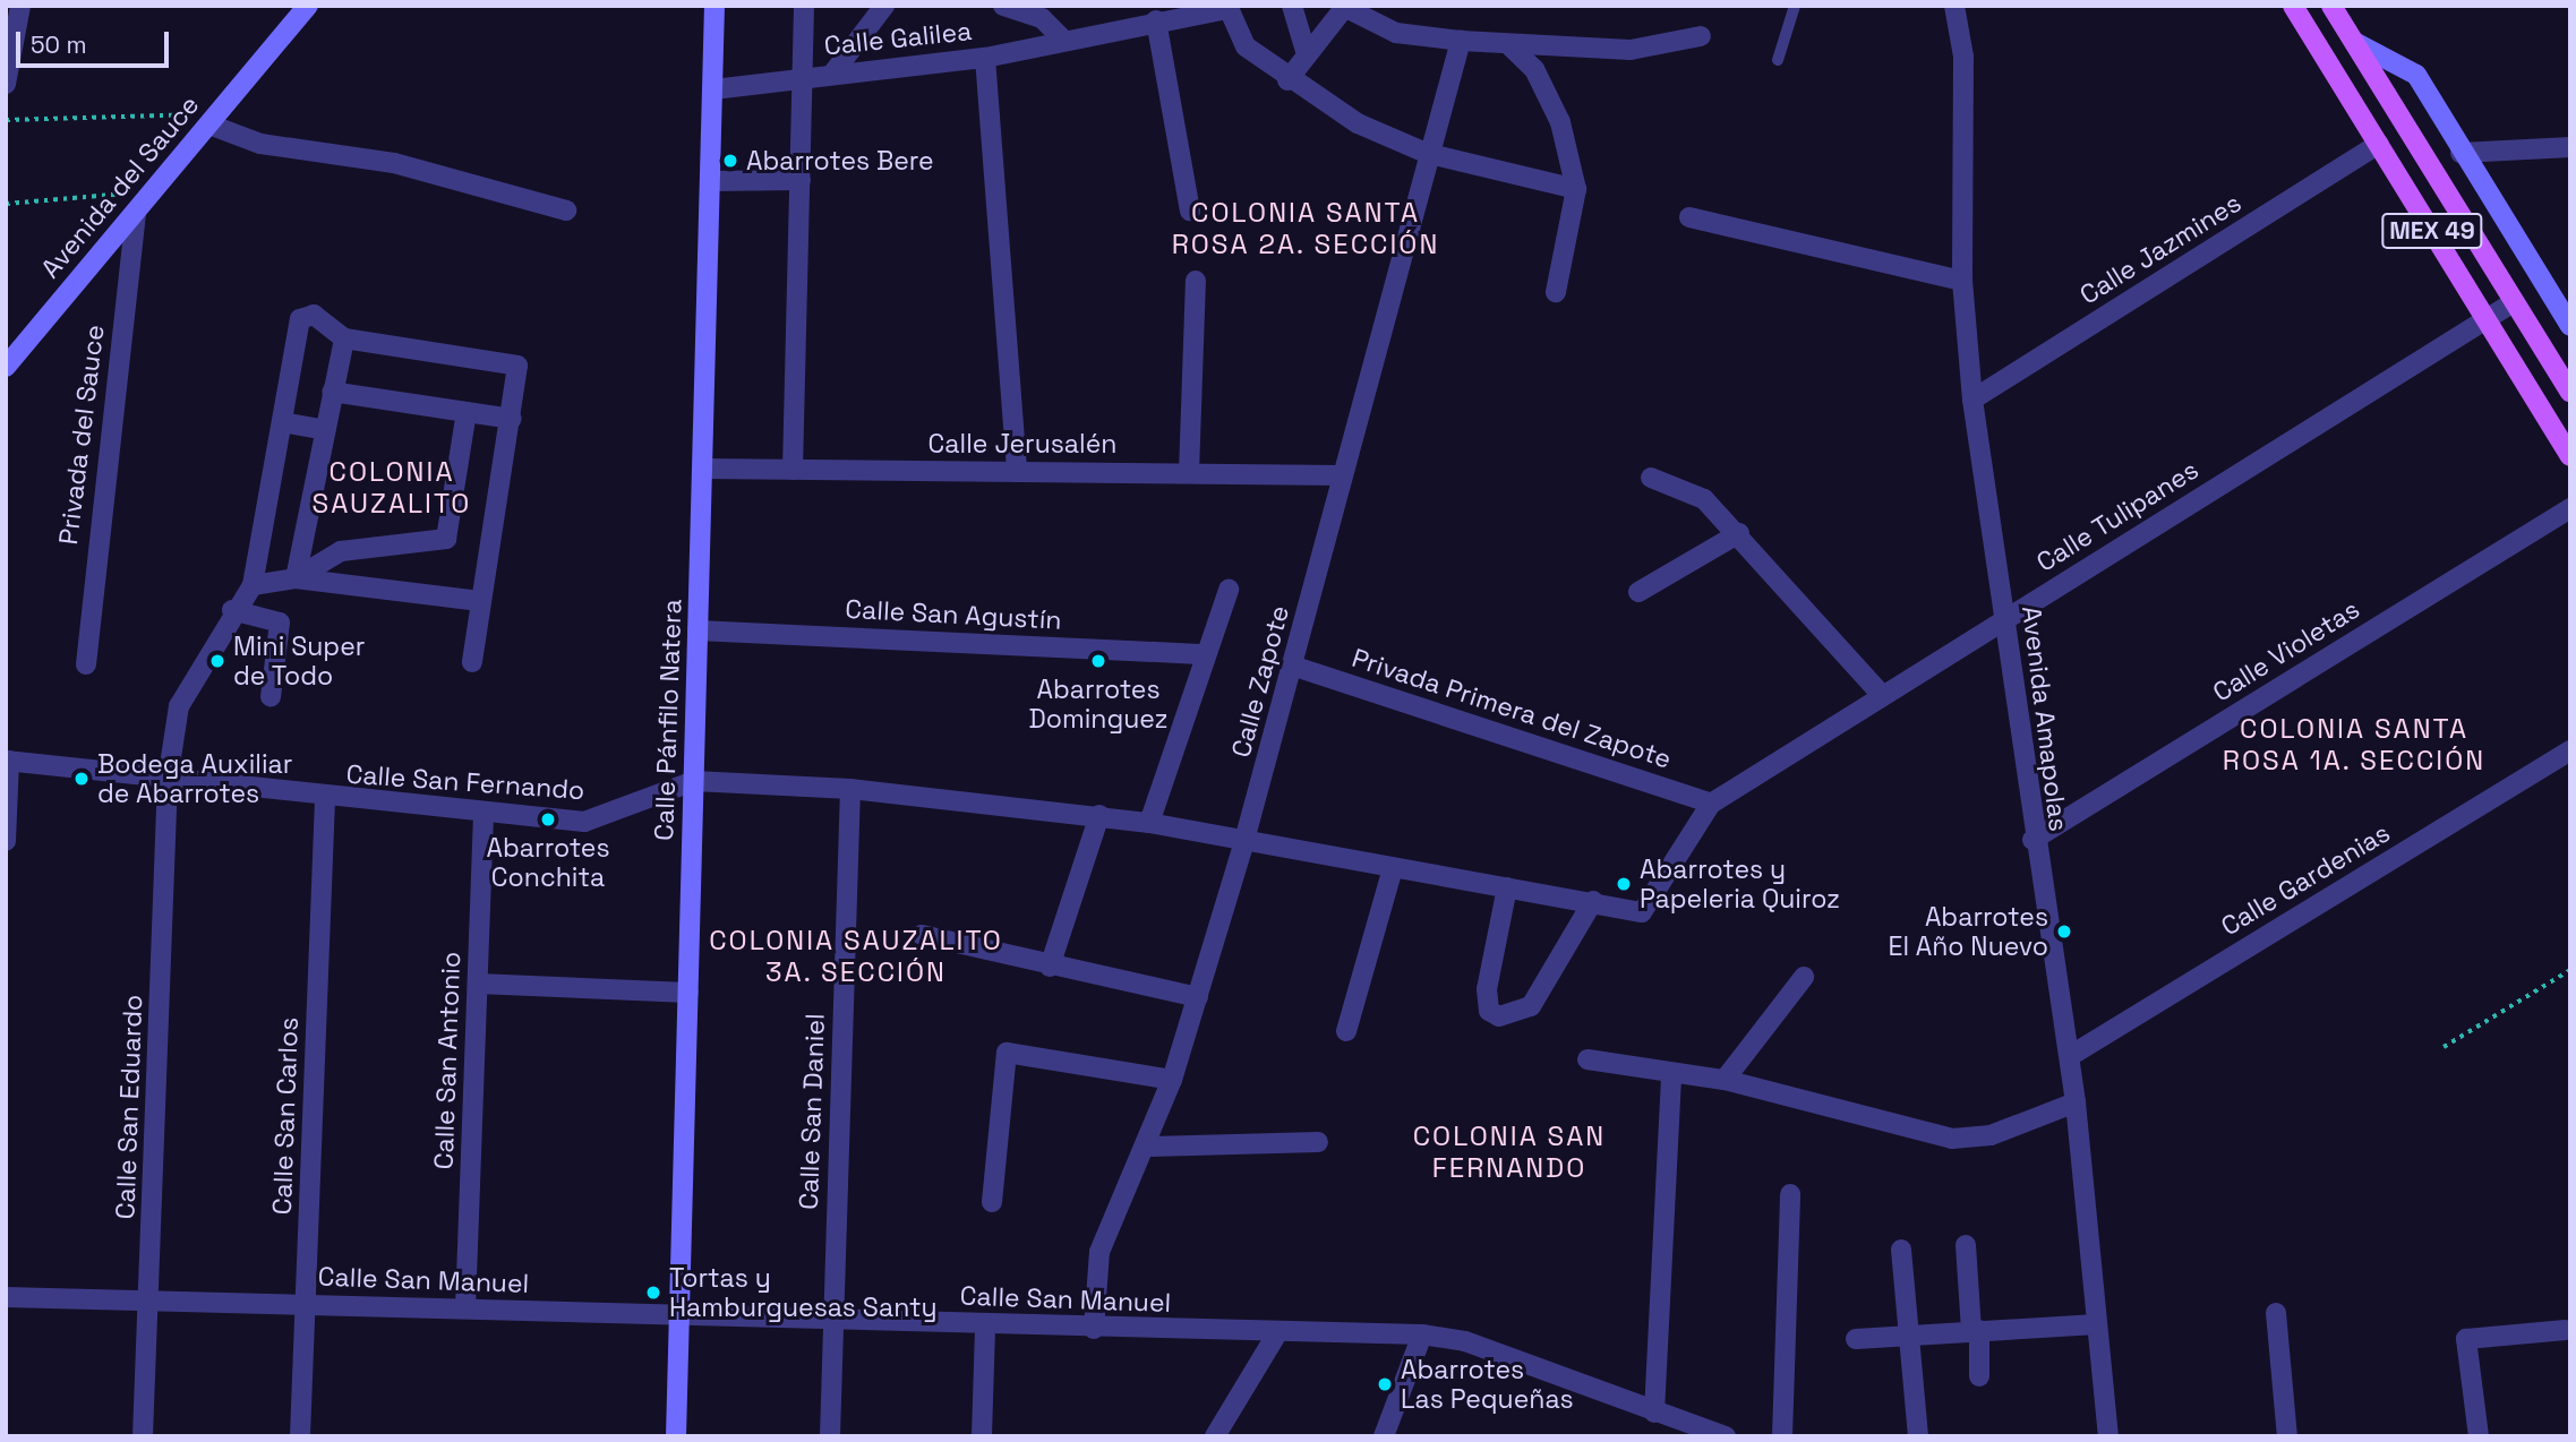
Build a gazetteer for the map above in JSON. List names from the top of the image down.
{
  "streets": {
    "main road": ["Avenida del Sauce", "MEX 49", "Calle Pánfilo Natera"],
    "street": [
      "Calle Galilea",
      "Calle Jazmines",
      "Privada del Sauce",
      "Calle Jerusalén",
      "Calle Tulipanes",
      "Calle San Agustín",
      "Calle Violetas",
      "Calle Zapote",
      "Privada Primera del Zapote",
      "Avenida Amapolas",
      "Calle San Fernando",
      "Calle Gardenias",
      "Calle San Antonio",
      "Calle San Eduardo",
      "Calle San Daniel",
      "Calle San Carlos",
      "Calle San Manuel"
    ]
  },
  "crossings": [
    ["Calle Galilea", "Calle Zapote"],
    ["Calle Galilea", "Calle Pánfilo Natera"],
    ["Avenida del Sauce", "Privada del Sauce"],
    ["MEX 49", "Calle Jazmines"],
    ["MEX 49", "Calle Tulipanes"],
    ["Calle Jazmines", "Avenida Amapolas"],
    ["Calle Jerusalén", "Calle Zapote"],
    ["Calle Jerusalén", "Calle Pánfilo Natera"],
    ["Calle Tulipanes", "Privada Primera del Zapote"],
    ["Calle Tulipanes", "Avenida Amapolas"],
    ["Calle Tulipanes", "Calle San Fernando"],
    ["Calle San Agustín", "Calle Pánfilo Natera"],
    ["Calle Violetas", "Avenida Amapolas"],
    ["Calle Zapote", "Privada Primera del Zapote"],
    ["Calle Zapote", "Calle San Fernando"],
    ["Calle Zapote", "Calle San Manuel"],
    ["Privada Primera del Zapote", "Calle San Fernando"],
    ["Avenida Amapolas", "Calle Gardenias"],
    ["Calle Pánfilo Natera", "Calle San Fernando"],
    ["Calle Pánfilo Natera", "Calle San Manuel"],
    ["Calle San Fernando", "Calle San Antonio"],
    ["Calle San Fernando", "Calle San Eduardo"],
    ["Calle San Fernando", "Calle San Daniel"],
    ["Calle San Fernando", "Calle San Carlos"],
    ["Calle San Antonio", "Calle San Manuel"],
    ["Calle San Eduardo", "Calle San Manuel"],
    ["Calle San Daniel", "Calle San Manuel"],
    ["Calle San Carlos", "Calle San Manuel"]
  ],
  "districts": [
    "COLONIA SANTA ROSA 2A. SECCIÓN",
    "COLONIA SAUZALITO",
    "COLONIA SANTA ROSA 1A. SECCIÓN",
    "COLONIA SAUZALITO 3A. SECCIÓN",
    "COLONIA SAN FERNANDO"
  ],
  "places": [
    "Abarrotes Bere",
    "Mini Super de Todo",
    "Abarrotes Dominguez",
    "Bodega Auxiliar de Abarrotes",
    "Abarrotes Conchita",
    "Abarrotes y Papeleria Quiroz",
    "Abarrotes El Año Nuevo",
    "Tortas y Hamburguesas Santy",
    "Abarrotes Las Pequeñas"
  ],
  "scale_bar": "50 m"
}
